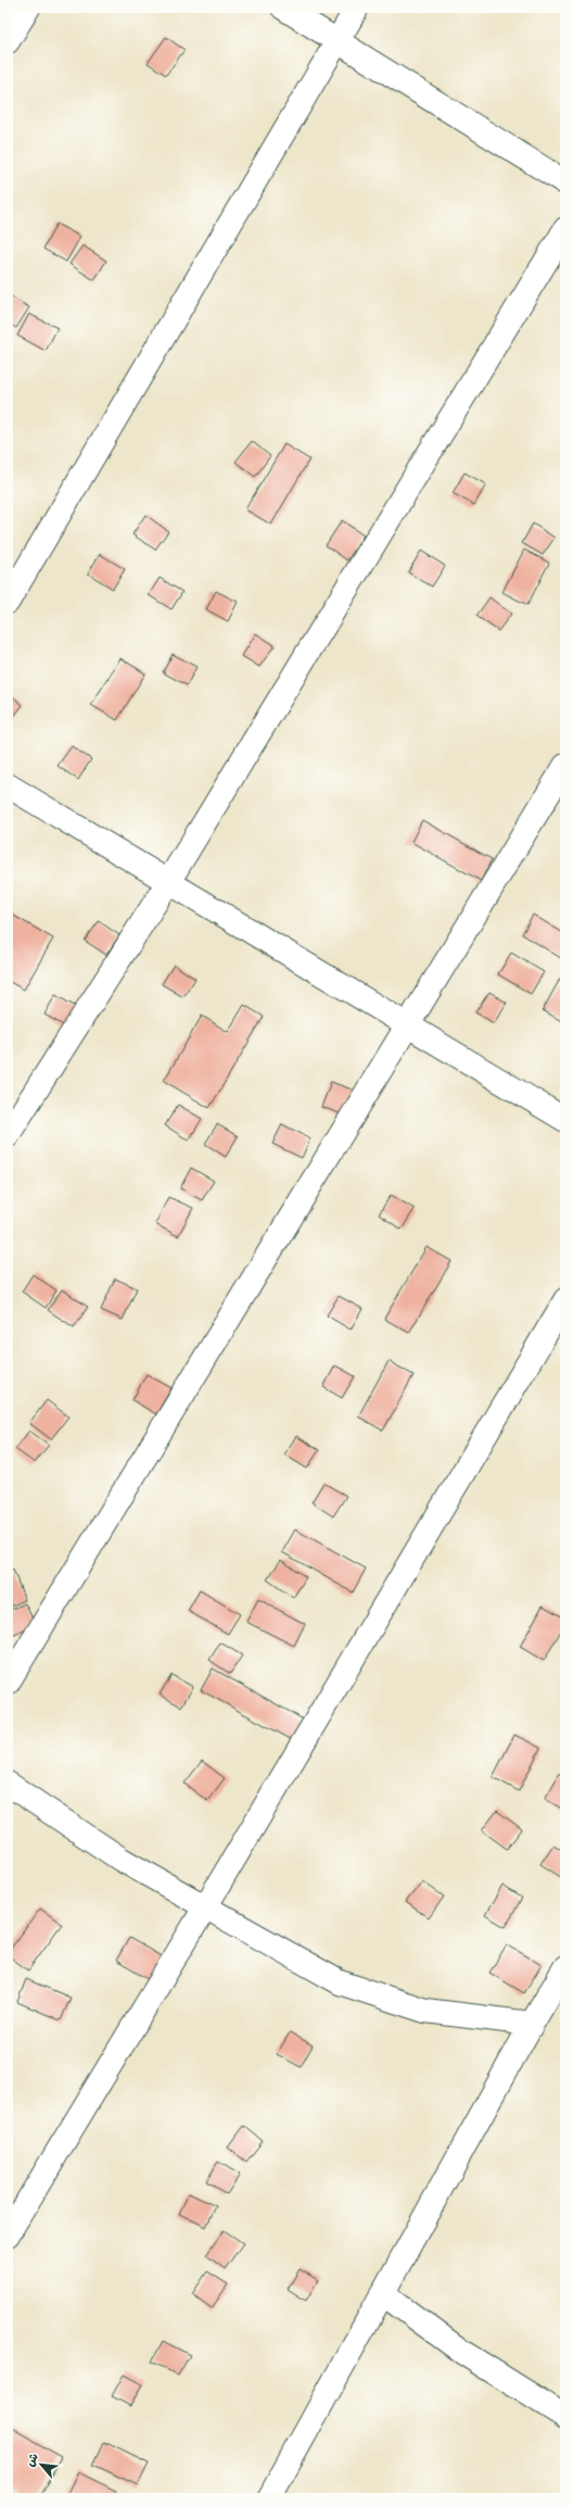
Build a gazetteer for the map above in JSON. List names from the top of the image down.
{
  "north": "top left"
}
